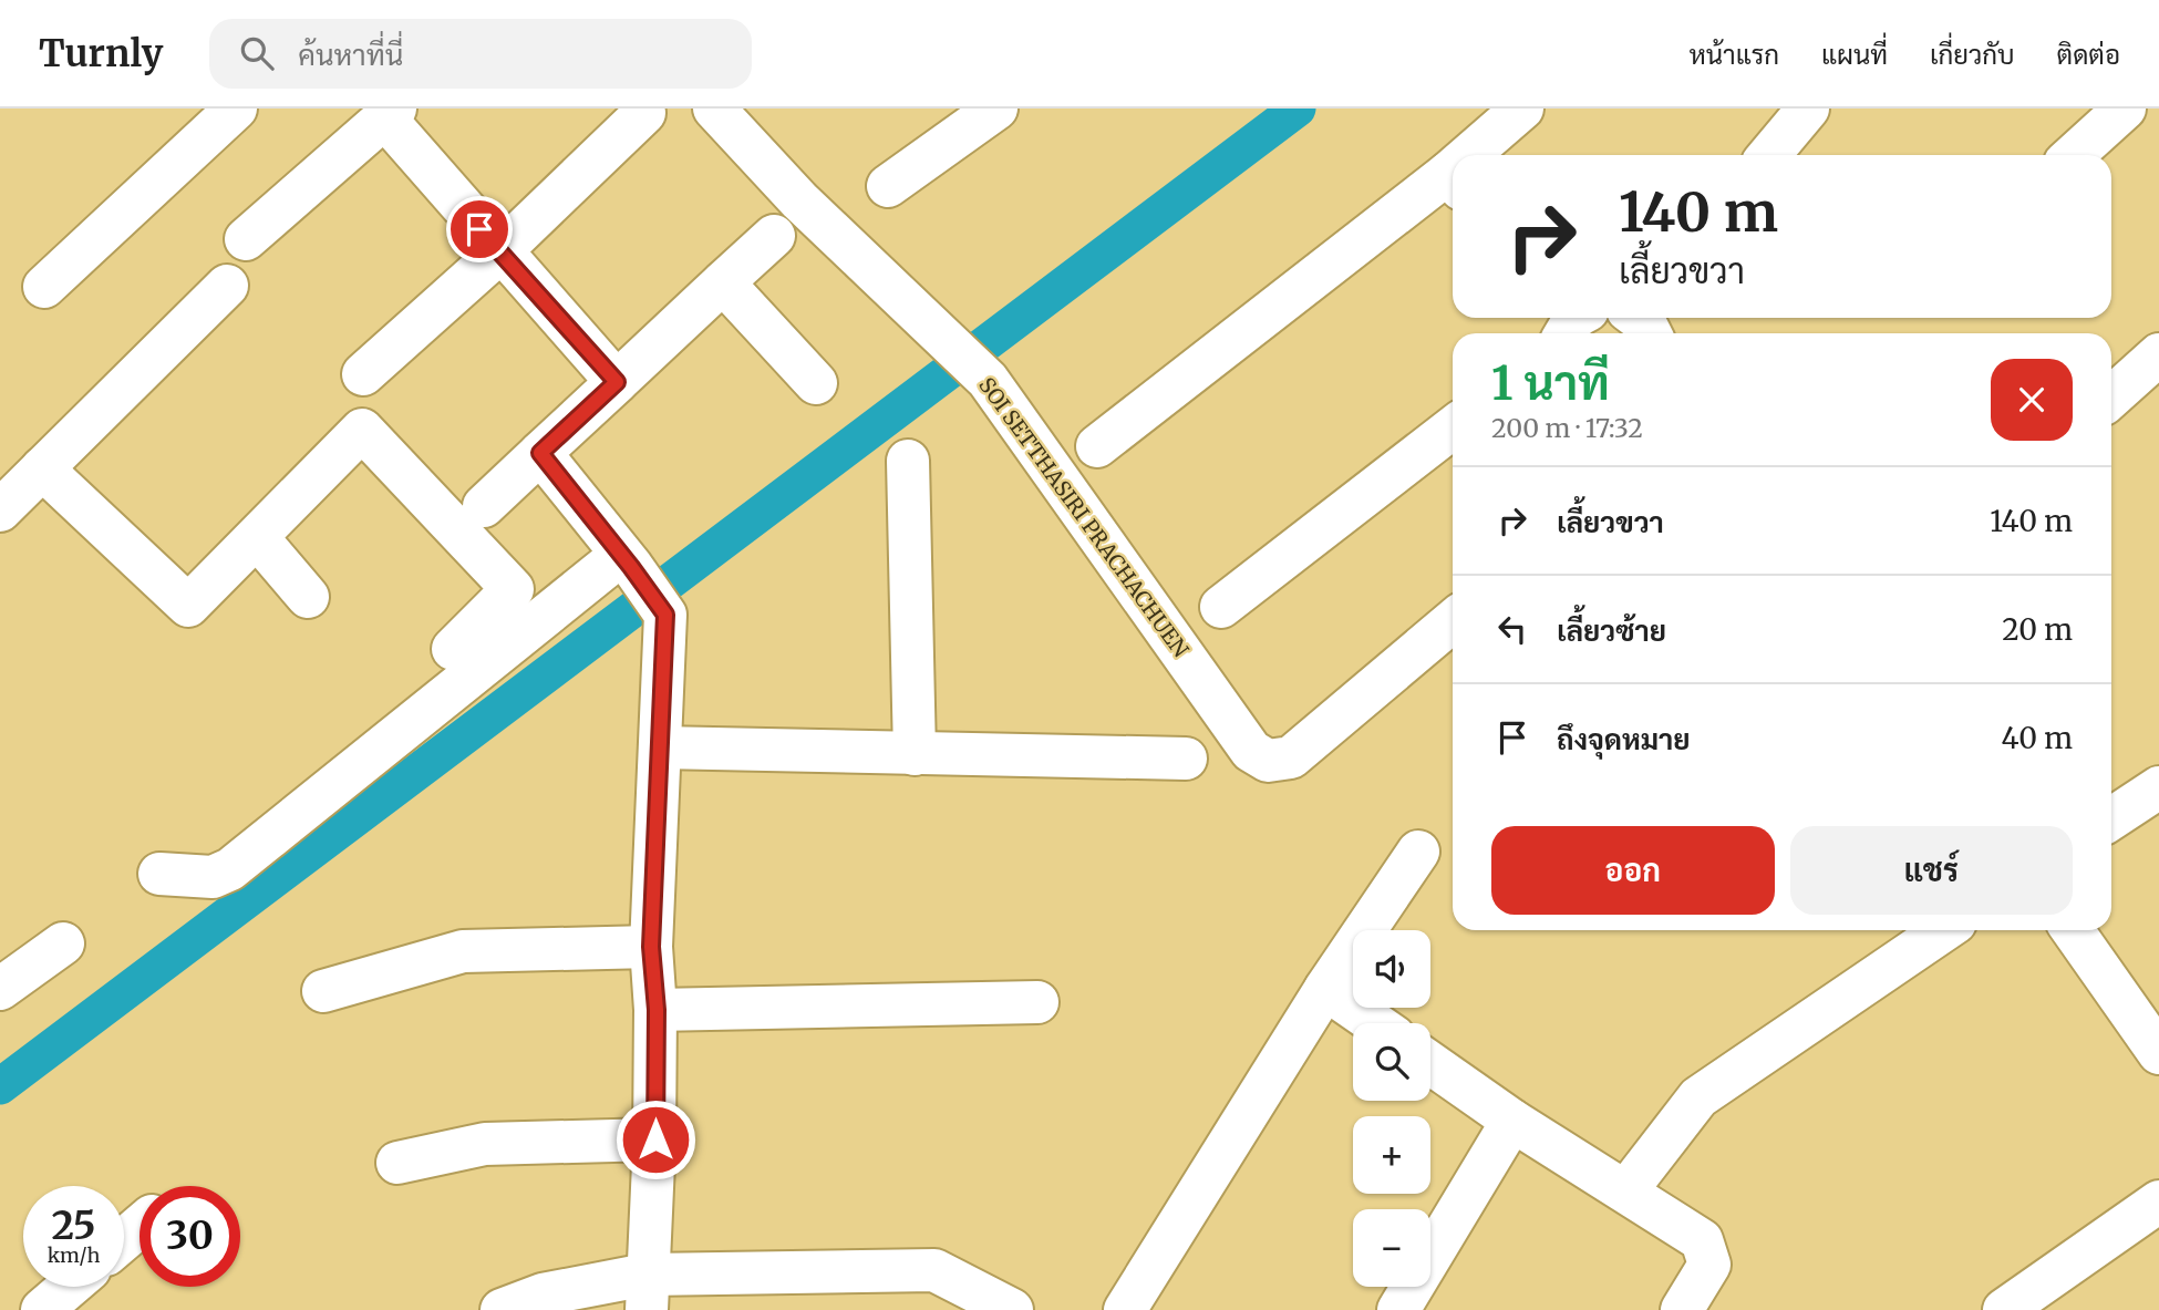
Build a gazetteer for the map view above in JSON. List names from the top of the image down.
{
  "streets": {
    "street": ["SOI SETTHASIRI PRACHACHUEN"]
  },
  "page": {
    "header": "Turnly",
    "search": "ค้นหาที่นี่",
    "nav": [
      "หน้าแรก",
      "แผนที่",
      "เกี่ยวกับ",
      "ติดต่อ"
    ],
    "turn": ["140 m", "เลี้ยวขวา"],
    "heading": ["1 นาที", "200 m · 17:32"],
    "list": [
      {
        "name": "เลี้ยวขวา",
        "value": "140 m"
      },
      {
        "name": "เลี้ยวซ้าย",
        "value": "20 m"
      },
      {
        "name": "ถึงจุดหมาย",
        "value": "40 m"
      }
    ],
    "buttons": ["ออก", "แชร์"],
    "map_buttons": ["+", "−"],
    "speed": "25 km/h",
    "limit": "30"
  }
}
